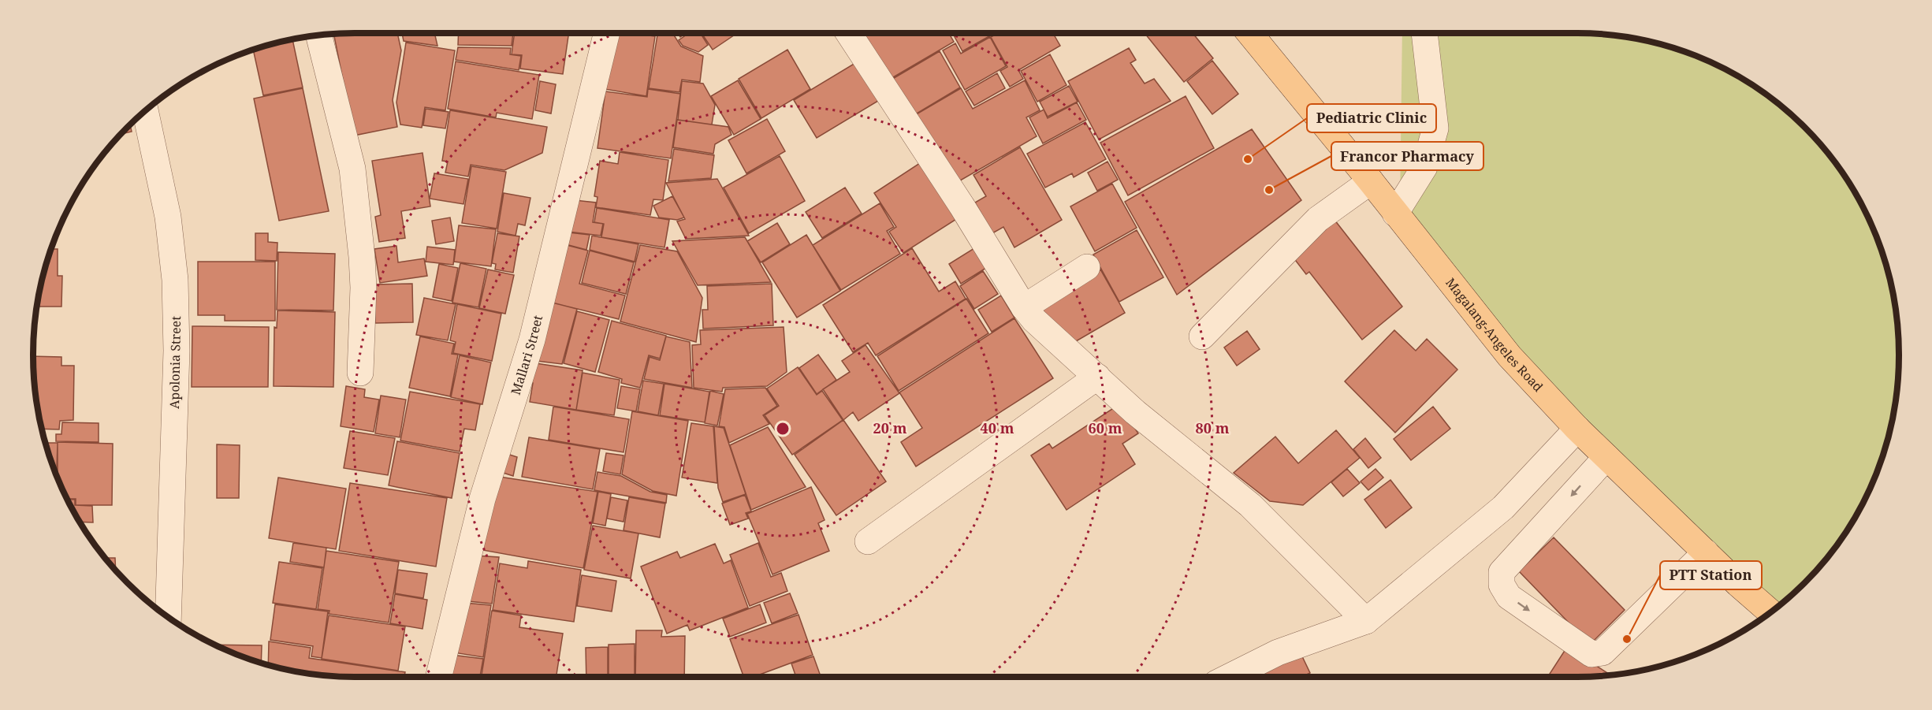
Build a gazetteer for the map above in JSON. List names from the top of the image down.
{
  "streets": {
    "main road": ["Magalang-Angeles Road"],
    "street": ["Mallari Street", "Apolonia Street"]
  },
  "places": ["Pediatric Clinic", "Francor Pharmacy", "PTT Station"],
  "rings": [
    "20 m",
    "40 m",
    "60 m",
    "80 m"
  ]
}
